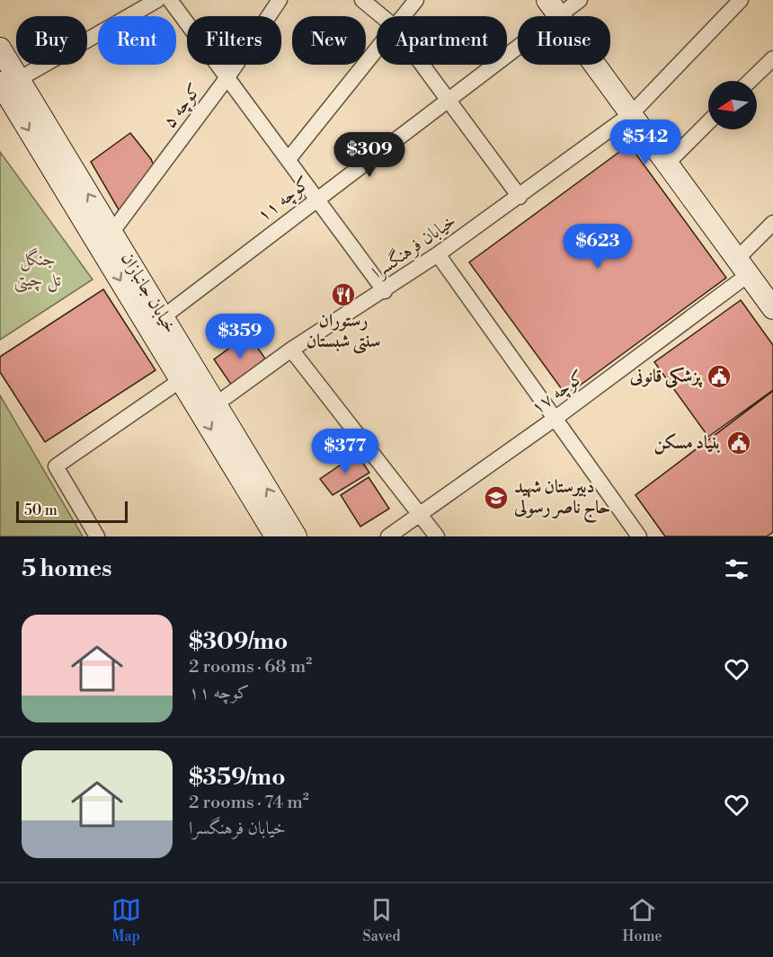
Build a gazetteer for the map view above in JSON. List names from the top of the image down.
{
  "streets": {
    "main road": ["خیابان جانبازان"],
    "street": [
      "کوچه ۵",
      "کوچه ۱۱",
      "خیابان فرهنگسرا",
      "کوچه ۱۷"
    ]
  },
  "crossings": [
    ["کوچه ۵", "خیابان جانبازان"],
    ["کوچه ۱۱", "خیابان جانبازان"],
    ["خیابان فرهنگسرا", "خیابان جانبازان"]
  ],
  "parks": ["جنگل تل چیتی"],
  "places": {
    "restaurant": ["رستوران سنتی شبستان"],
    "public building": ["پزشکی قانونی", "بنیاد مسکن"],
    "school or university": ["دبیرستان شهید حاج ناصر رسولی"]
  },
  "scale_bar": "50 m",
  "north": "left",
  "page": {
    "chip": [
      "Buy",
      "Rent",
      "Filters",
      "New",
      "Apartment",
      "House"
    ],
    "price": [
      "$542",
      "$309",
      "$623",
      "$359",
      "$377"
    ],
    "scale": "50 m",
    "heading": "5 homes",
    "list": [
      {
        "name": "$309/mo",
        "note": "2 rooms · 68 m² · کوچه ۱۱"
      },
      {
        "name": "$359/mo",
        "note": "2 rooms · 74 m² · خیابان فرهنگسرا"
      }
    ],
    "tabs": ["Map", "Saved", "Home"]
  }
}
